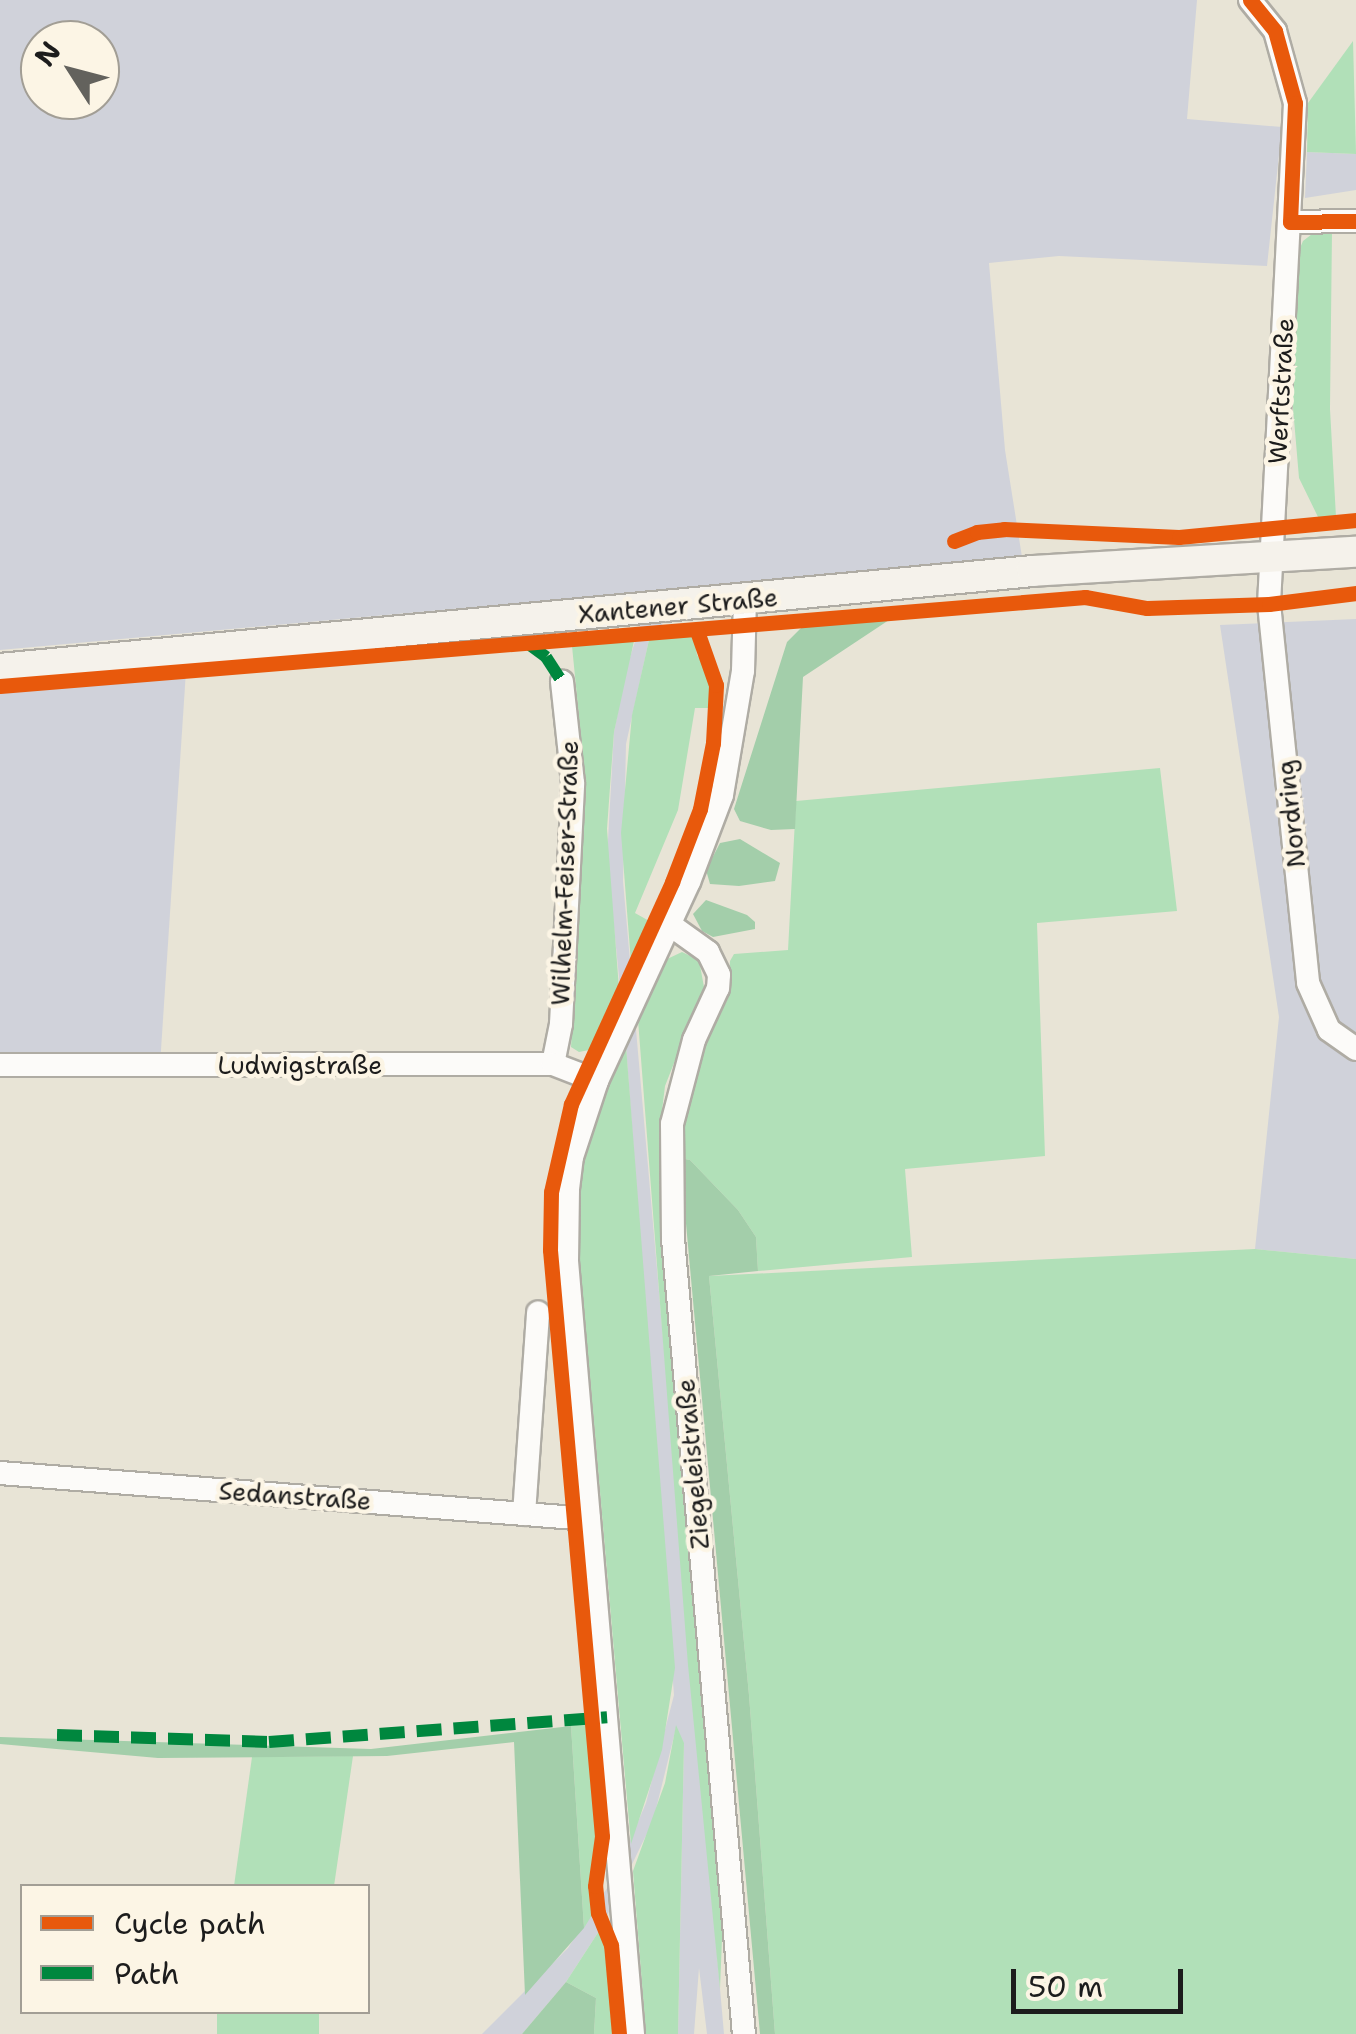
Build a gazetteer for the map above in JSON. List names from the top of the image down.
{
  "streets": {
    "main road": ["Xantener Straße"],
    "street": [
      "Werftstraße",
      "Nordring",
      "Wilhelm-Feiser-Straße",
      "Ludwigstraße",
      "Ziegeleistraße",
      "Sedanstraße"
    ]
  },
  "crossings": [
    ["Werftstraße", "Xantener Straße"],
    ["Werftstraße", "Nordring"],
    ["Xantener Straße", "Nordring"],
    ["Wilhelm-Feiser-Straße", "Ludwigstraße"]
  ],
  "legend": ["Cycle path", "Path"],
  "scale_bar": "50 m",
  "north": "top left"
}
